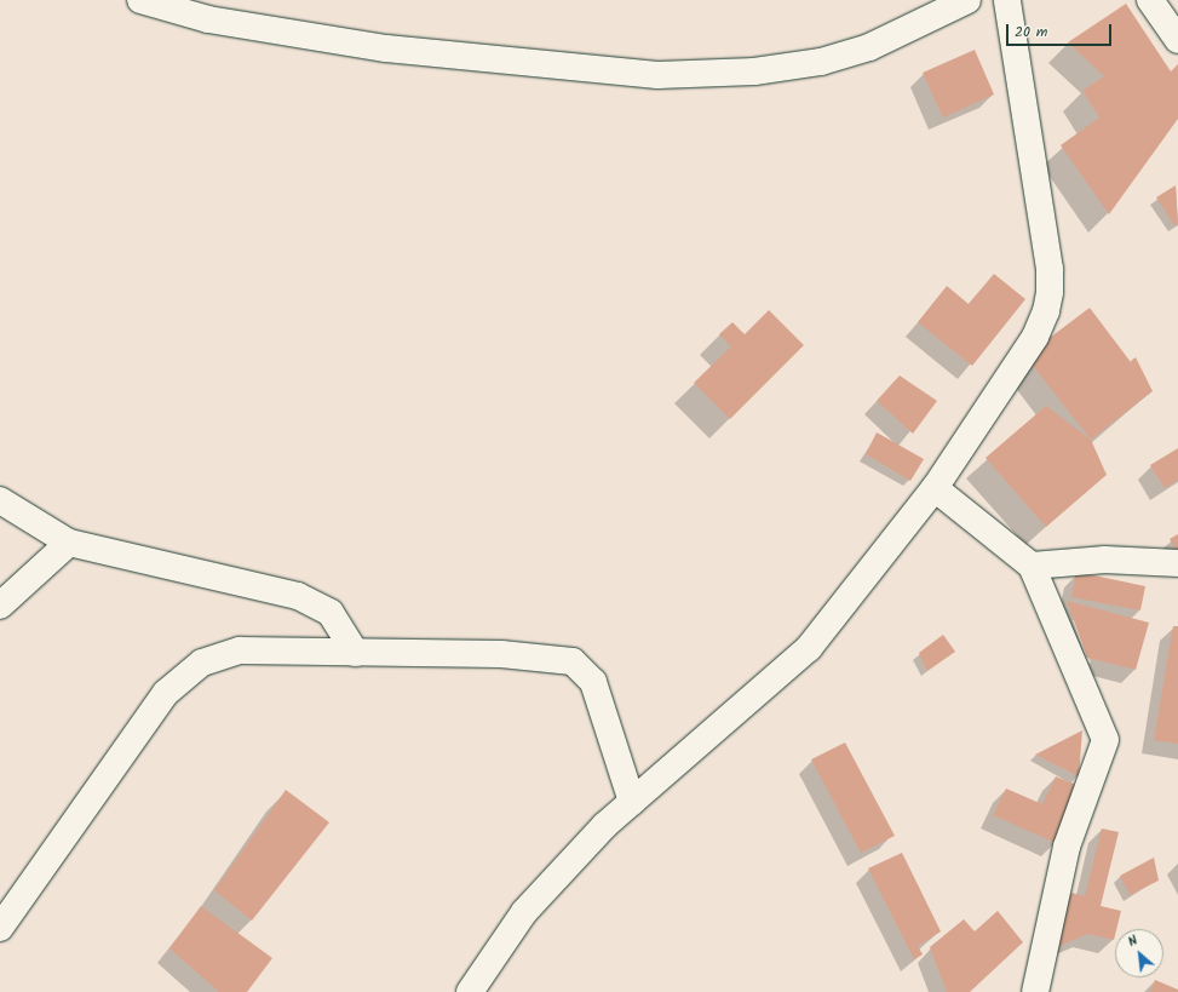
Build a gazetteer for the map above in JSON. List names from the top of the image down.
{
  "scale_bar": "20 m",
  "north": "top left"
}
